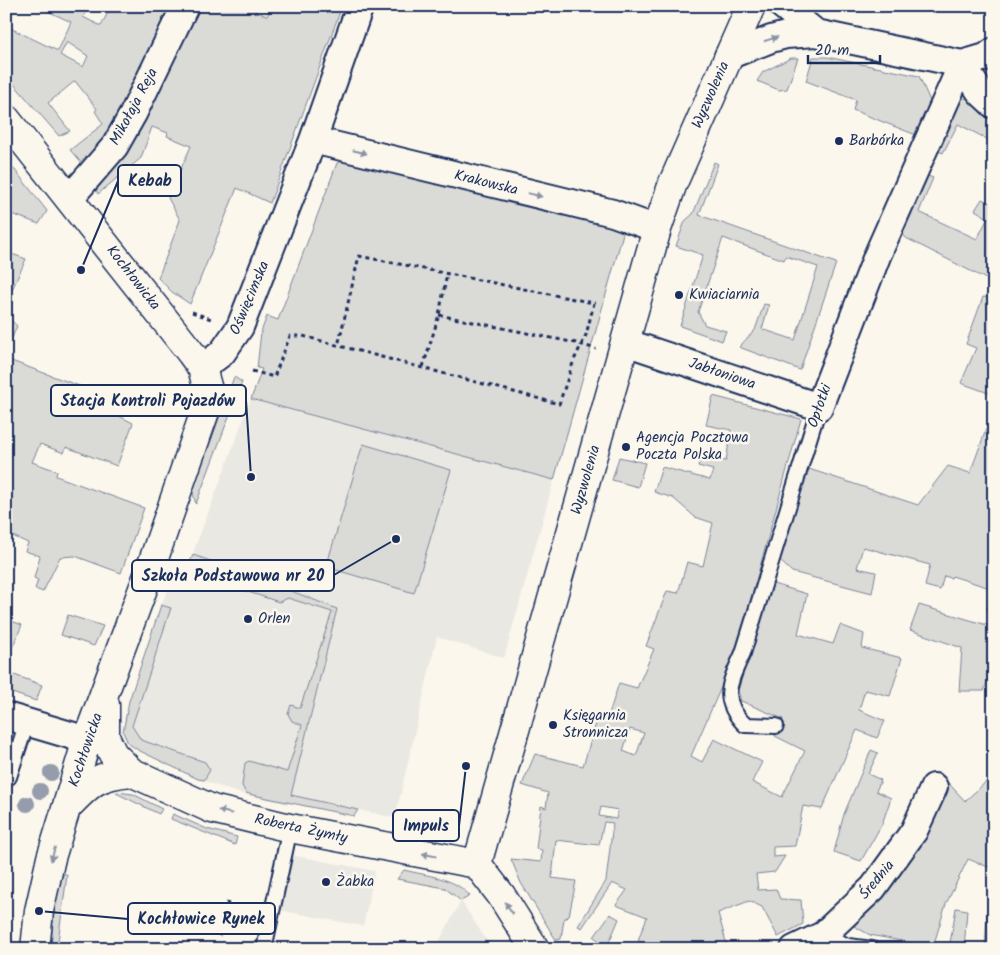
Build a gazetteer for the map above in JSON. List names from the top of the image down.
{
  "streets": {
    "street": [
      "Wyzwolenia",
      "Mikołaja Reja",
      "Krakowska",
      "Kochłowicka",
      "Oświęcimska",
      "Jabłoniowa",
      "Opłotki",
      "Roberta Żymły",
      "Średnia"
    ]
  },
  "crossings": [
    ["Wyzwolenia", "Krakowska"],
    ["Wyzwolenia", "Jabłoniowa"],
    ["Wyzwolenia", "Roberta Żymły"],
    ["Mikołaja Reja", "Kochłowicka"],
    ["Krakowska", "Oświęcimska"],
    ["Kochłowicka", "Oświęcimska"],
    ["Kochłowicka", "Roberta Żymły"],
    ["Jabłoniowa", "Opłotki"]
  ],
  "one_way": ["Krakowska", "Roberta Żymły"],
  "places": [
    "Barbórka",
    "Kebab",
    "Kwiaciarnia",
    "Agencja Pocztowa Poczta Polska",
    "Stacja Kontroli Pojazdów",
    "Szkoła Podstawowa nr 20",
    "Orlen",
    "Księgarnia Stronnicza",
    "Impuls",
    "Żabka",
    "Kochłowice Rynek"
  ],
  "scale_bar": "20 m"
}
